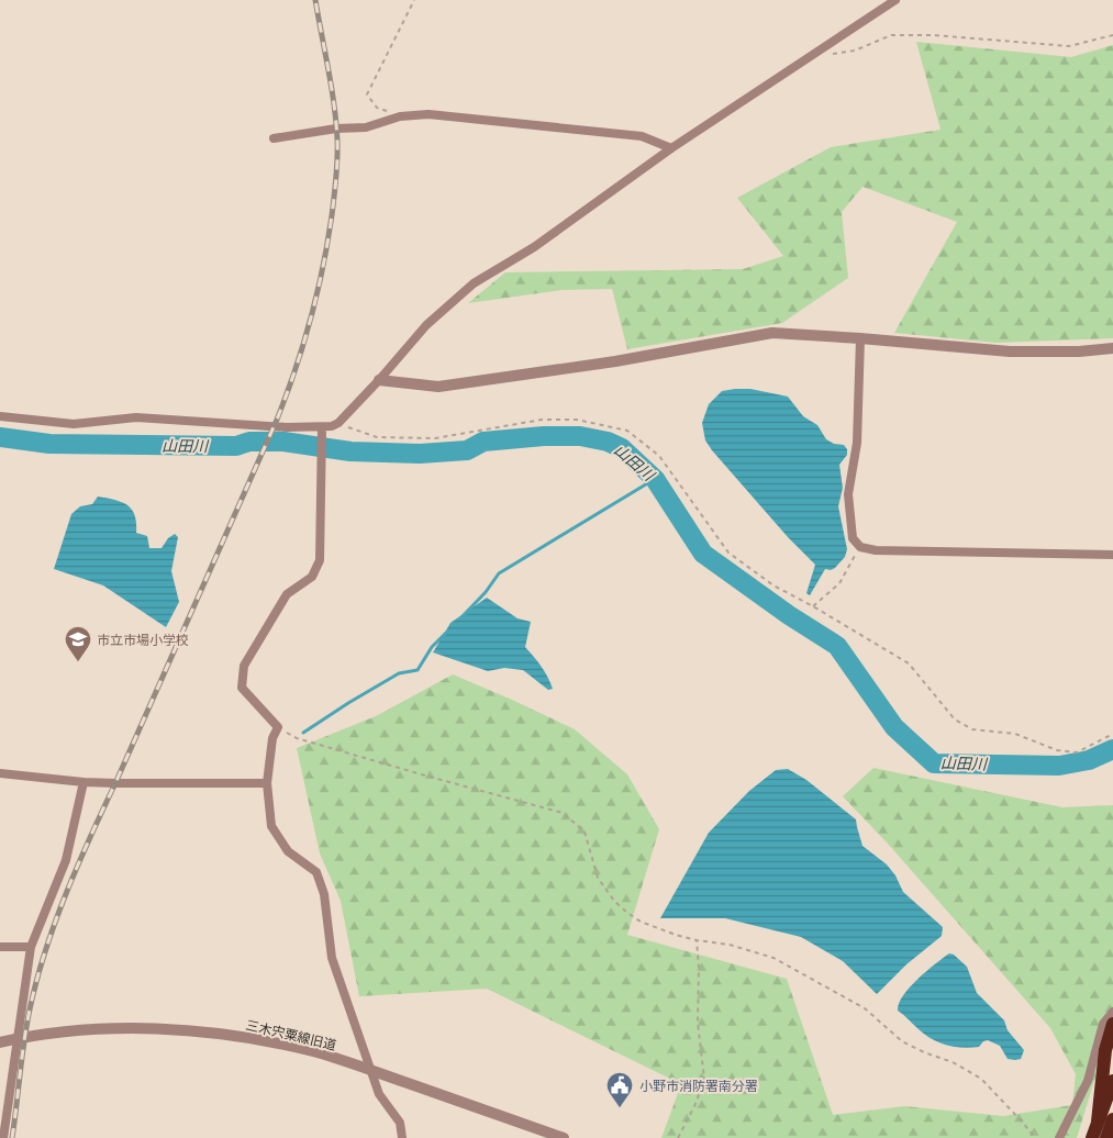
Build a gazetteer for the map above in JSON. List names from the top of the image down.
{
  "streets": {
    "street": ["三木宍粟線旧道"]
  },
  "water": ["山田川"],
  "places": {
    "school or university": ["市立市場小学校"],
    "public building": ["小野市消防署南分署"]
  }
}
